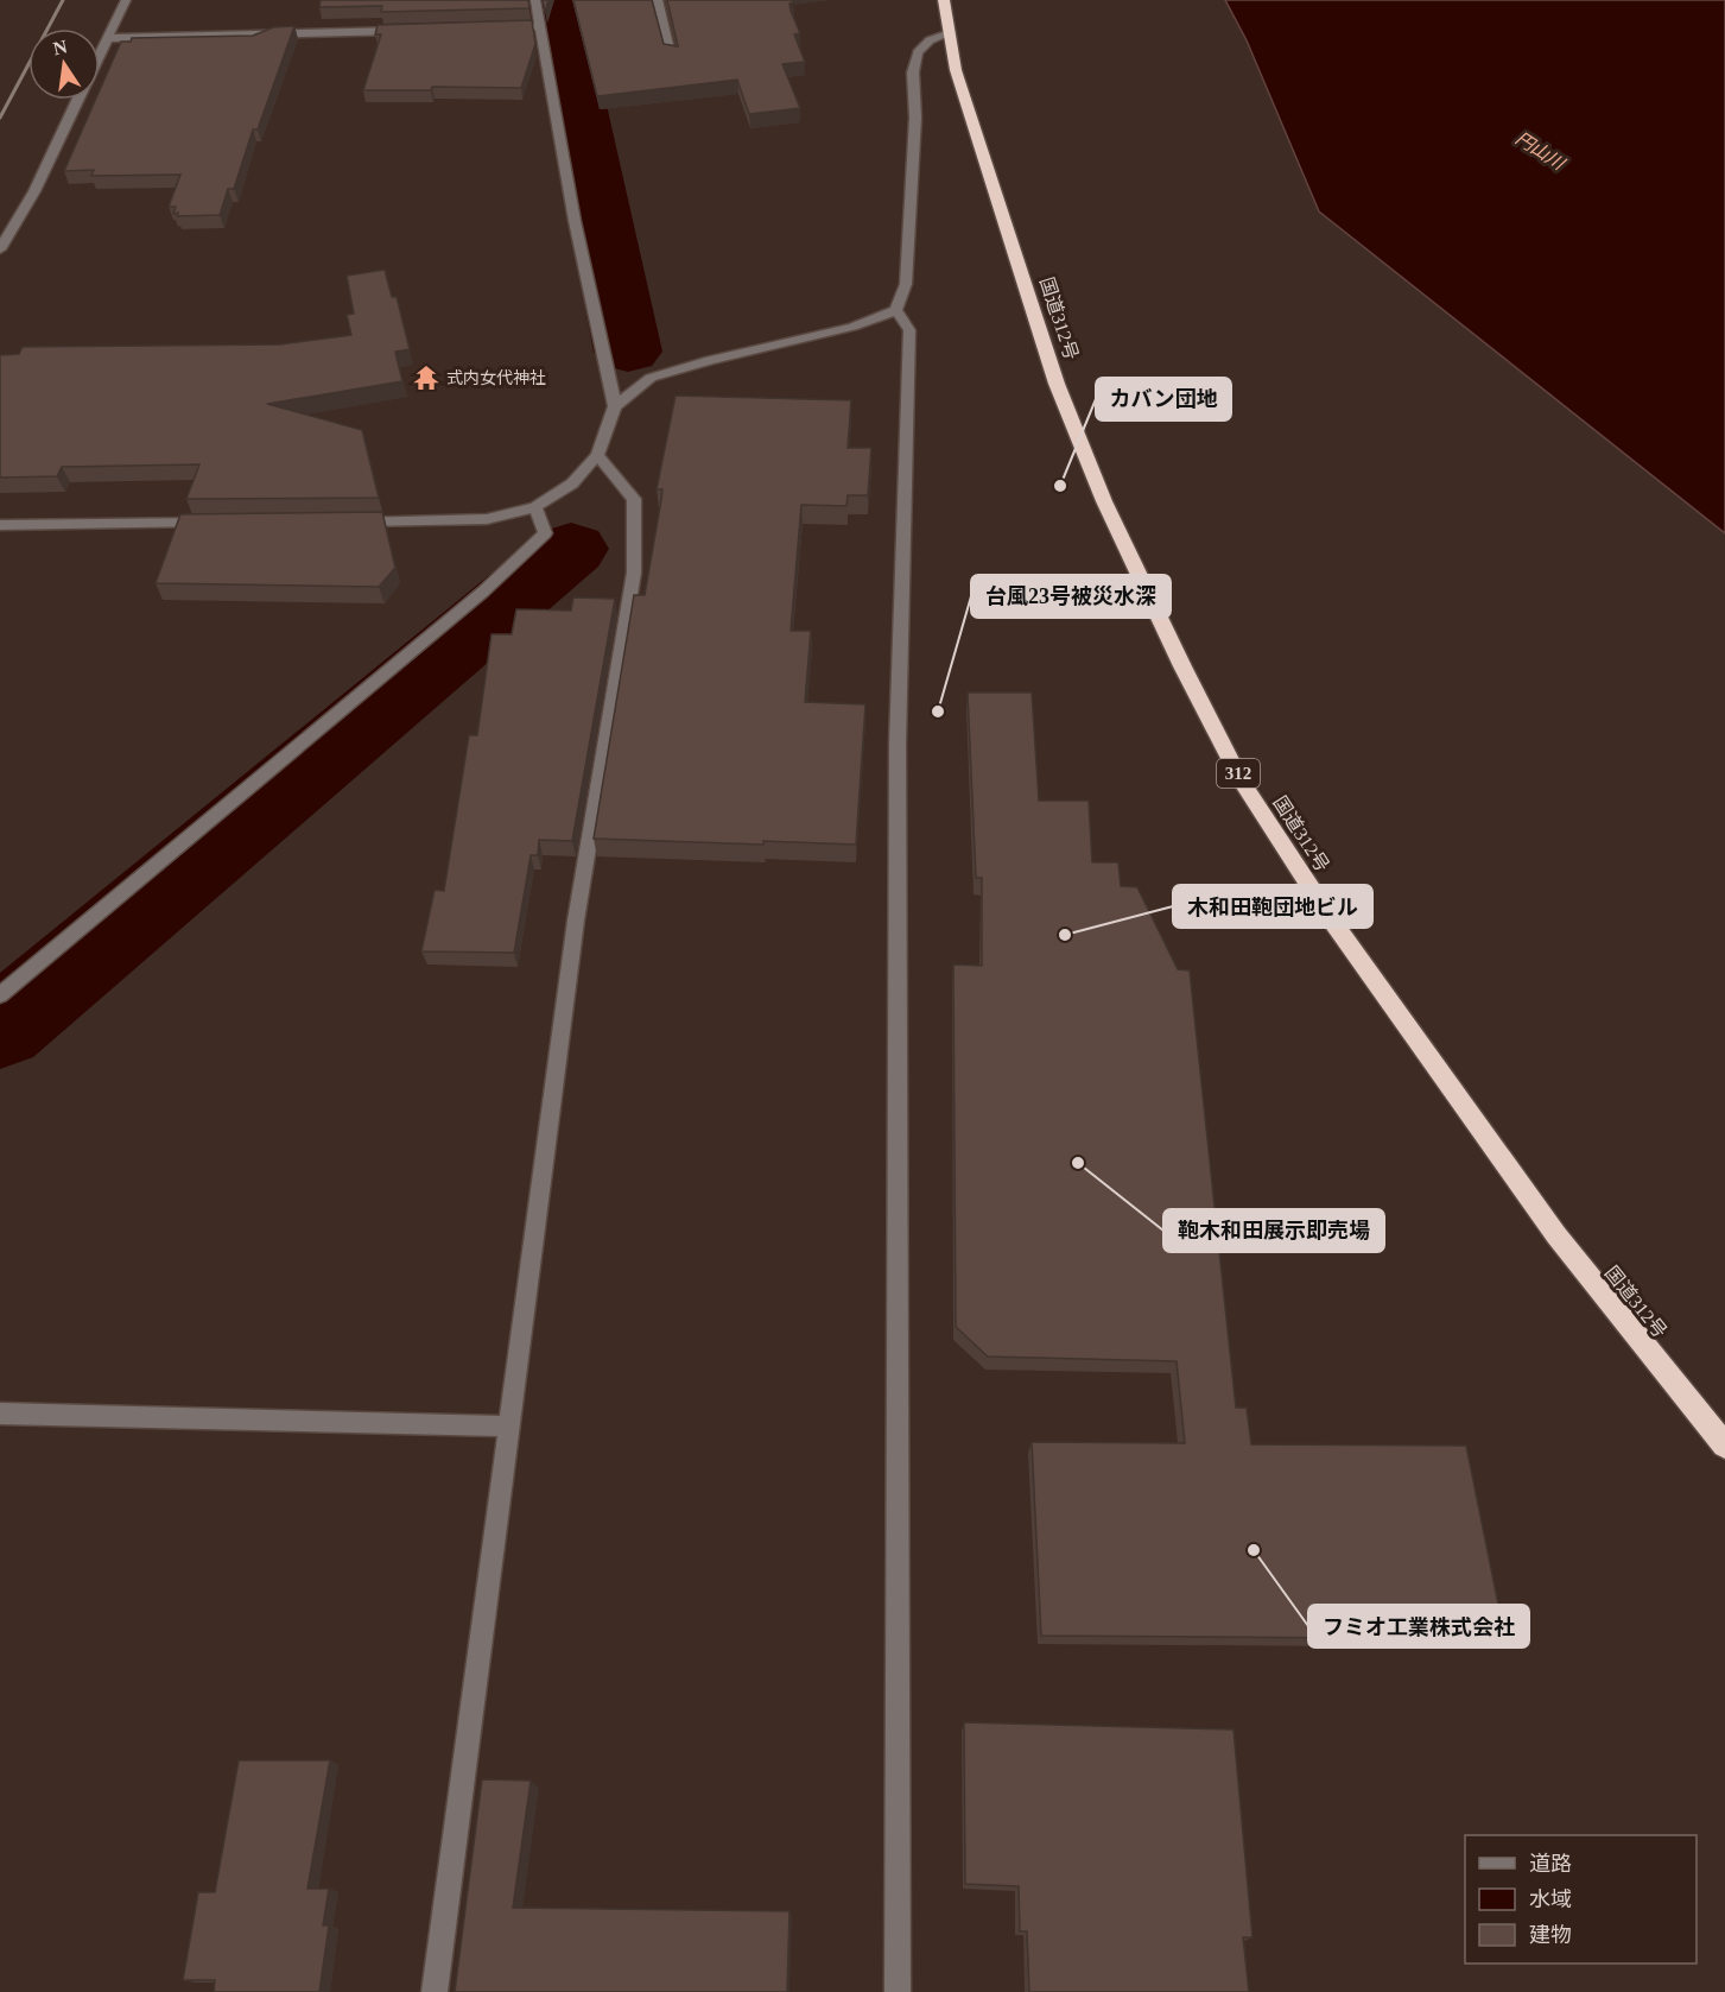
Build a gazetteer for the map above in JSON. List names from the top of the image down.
{
  "streets": {
    "highway": ["国道312号", "312"]
  },
  "water": ["円山川"],
  "places": {
    "temple": ["式内女代神社"],
    "other": [
      "カバン団地",
      "台風23号被災水深",
      "木和田鞄団地ビル",
      "鞄木和田展示即売場",
      "フミオ工業株式会社"
    ]
  },
  "legend": ["道路", "水域", "建物"],
  "north": "top"
}
